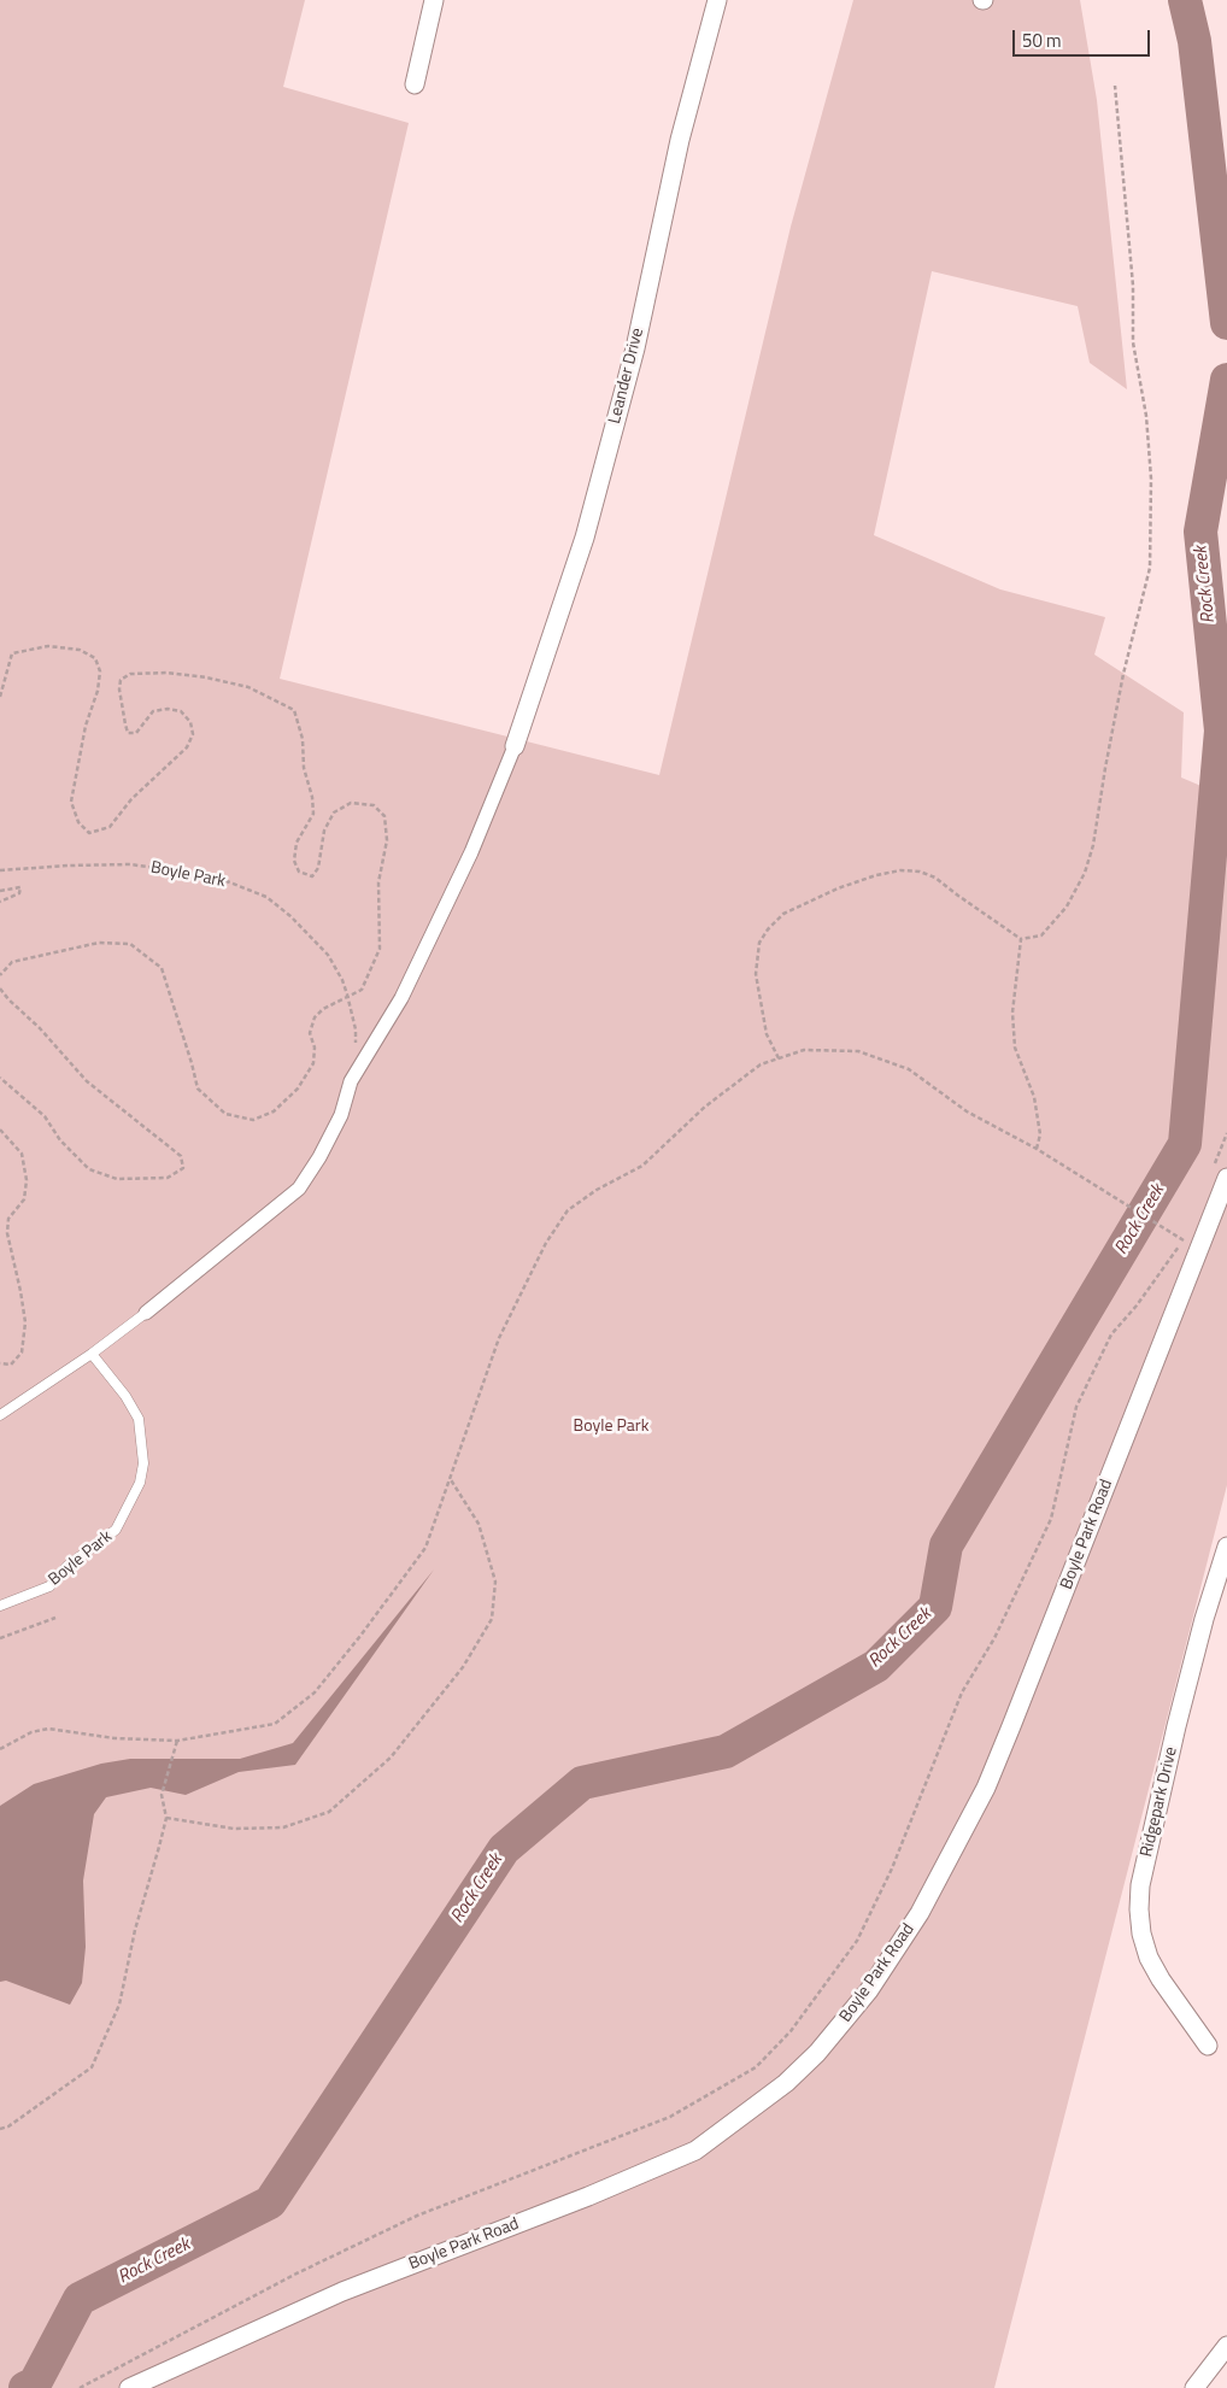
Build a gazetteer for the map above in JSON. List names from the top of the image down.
{
  "streets": {
    "street": ["Leander Drive", "Boyle Park Road", "Ridgepark Drive"],
    "lane": ["Boyle Park"]
  },
  "water": ["Rock Creek"],
  "parks": ["Boyle Park"],
  "scale_bar": "50 m"
}
